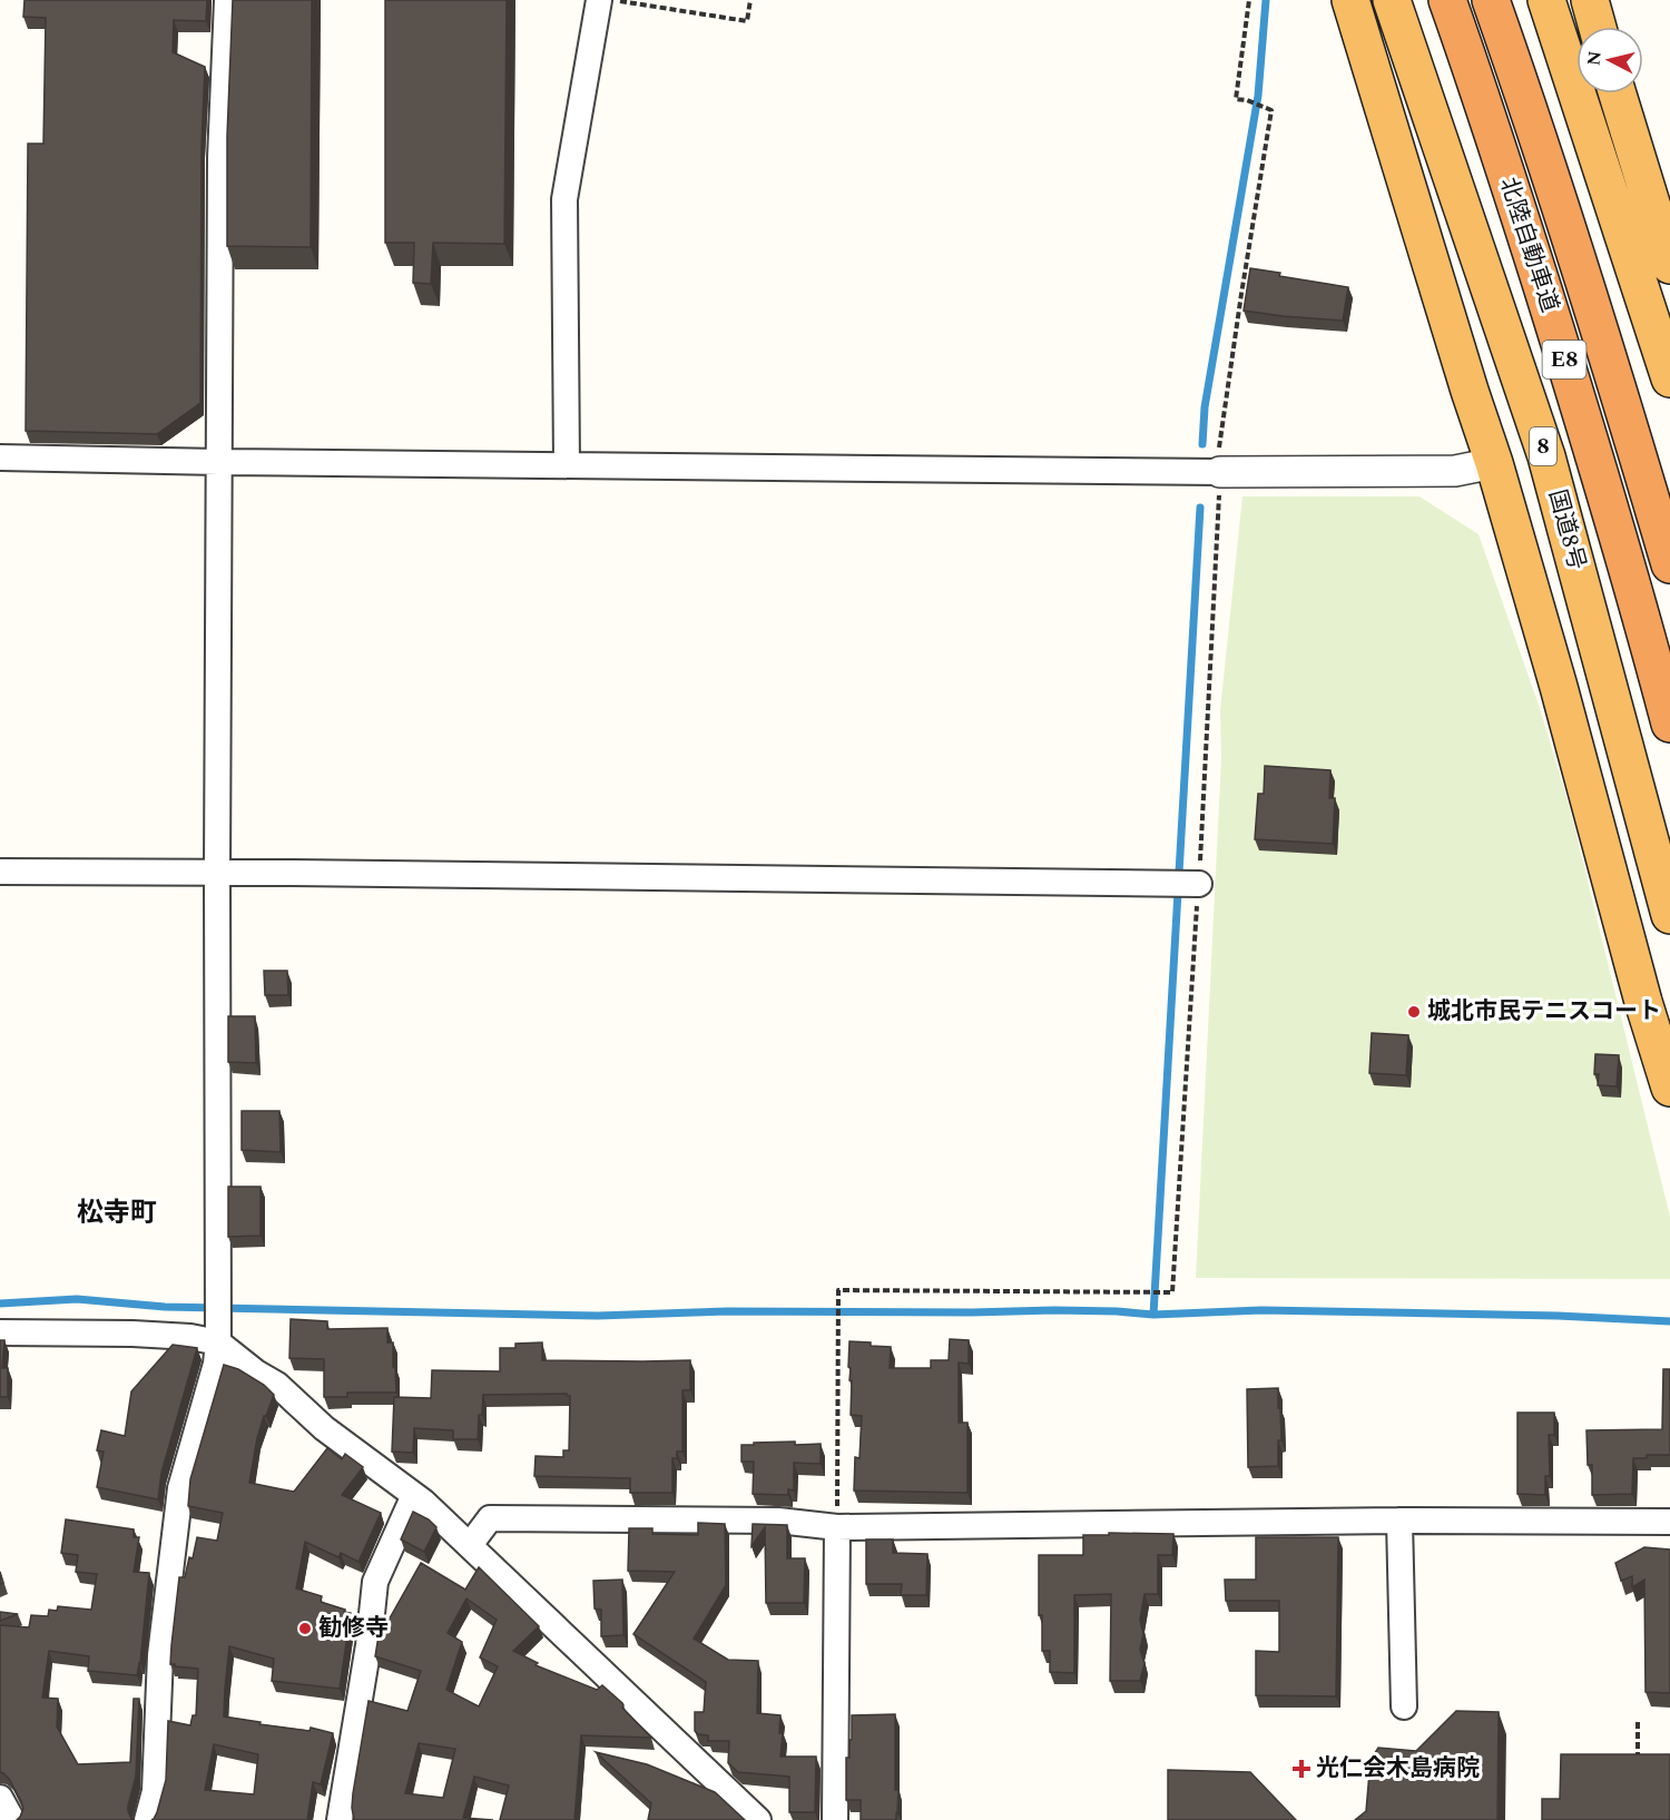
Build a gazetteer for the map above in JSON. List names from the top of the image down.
{
  "streets": {
    "highway": [
      "北陸自動車道",
      "E8",
      "8",
      "国道8号"
    ]
  },
  "districts": ["松寺町"],
  "places": {
    "other": ["城北市民テニスコート", "勧修寺"],
    "health": ["光仁会木島病院"]
  },
  "north": "left"
}
